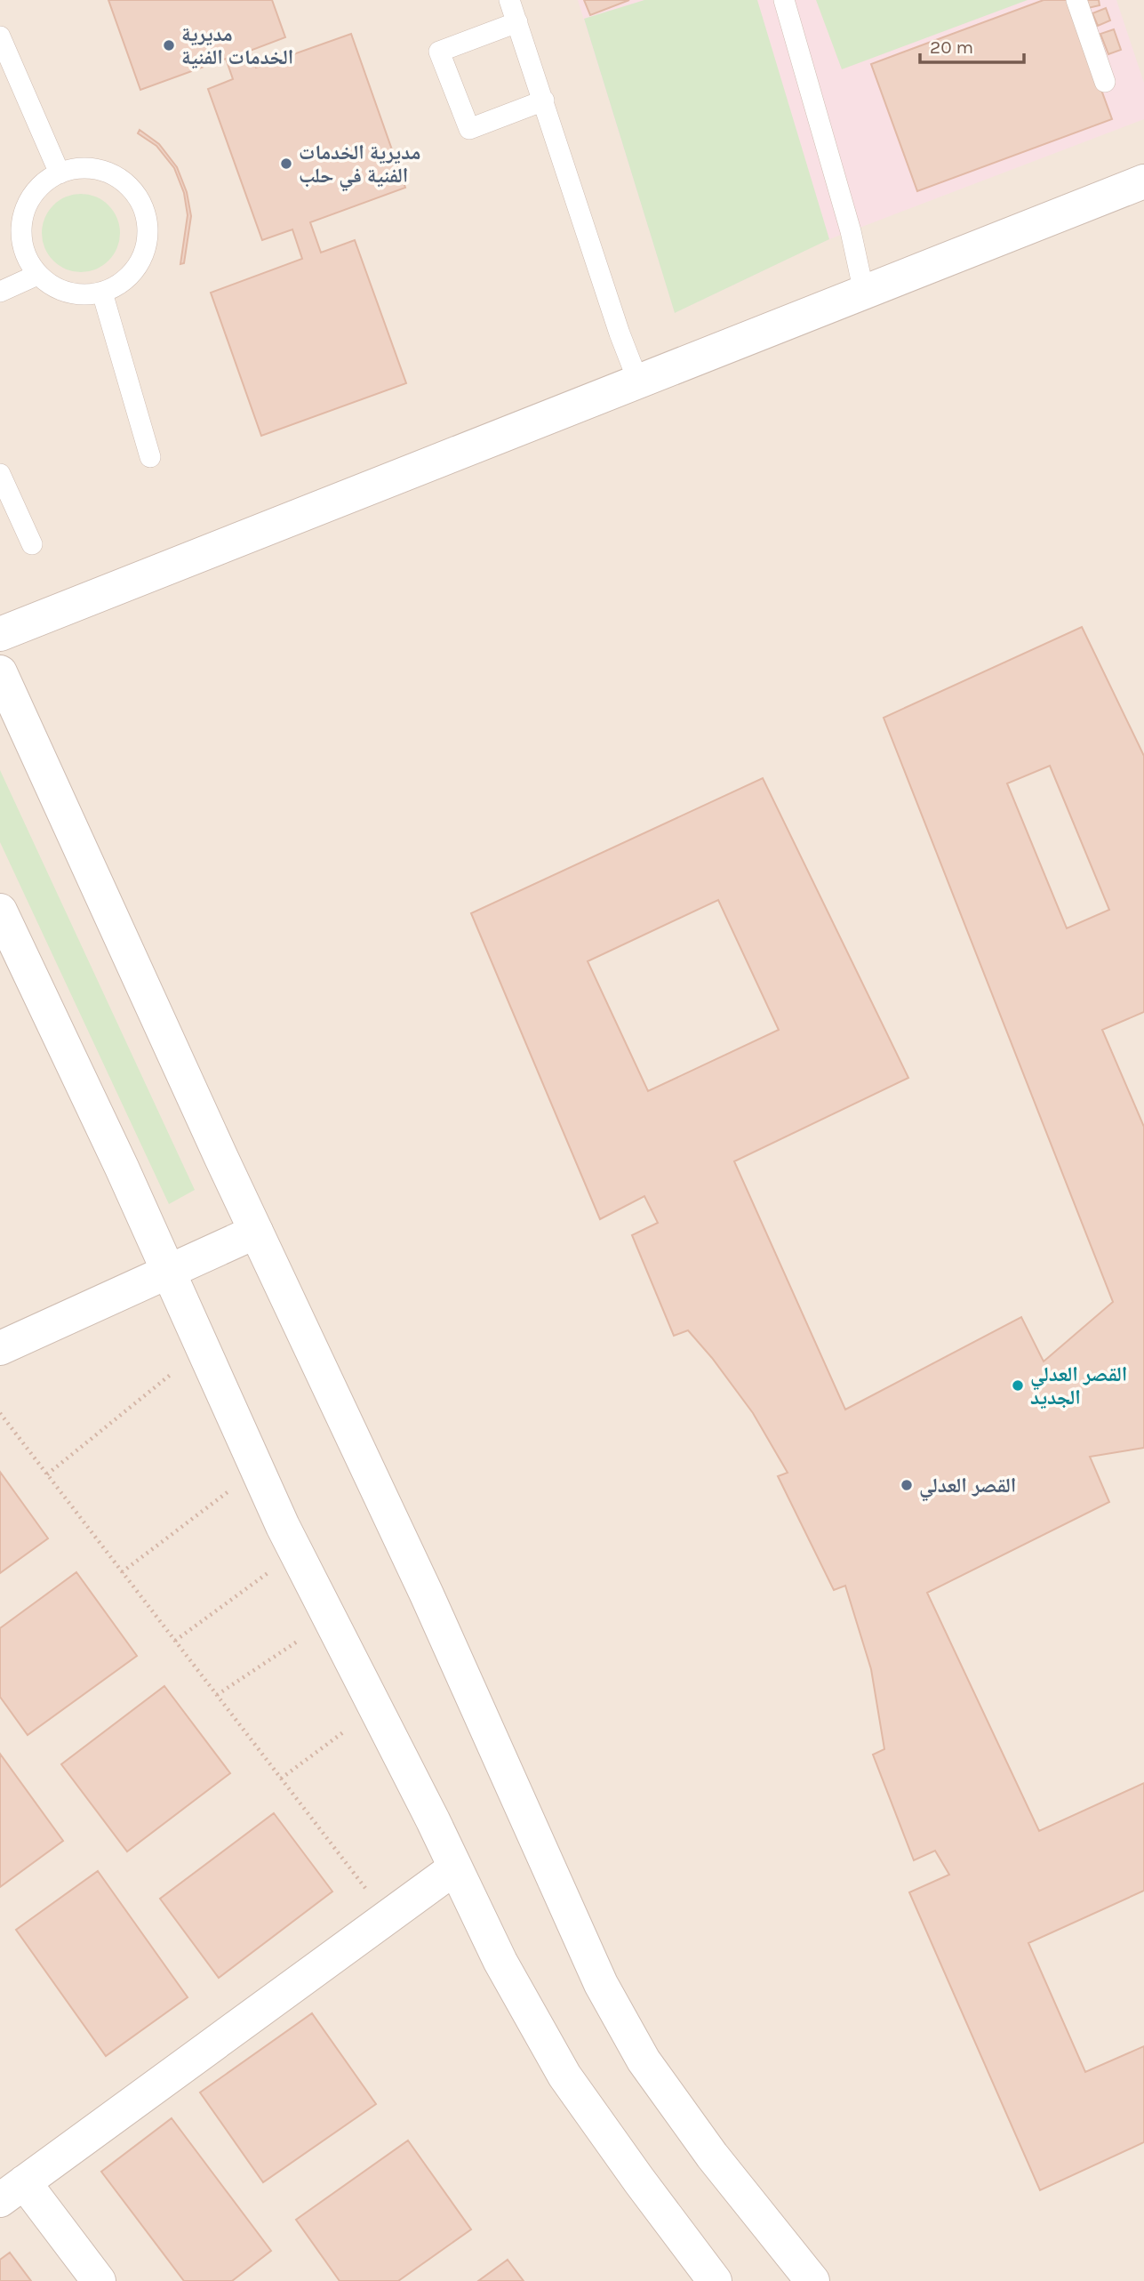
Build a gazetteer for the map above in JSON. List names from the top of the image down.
{
  "places": [
    "مديرية الخدمات الفنية",
    "مديرية الخدمات الفنية في حلب",
    "القصر العدلي الجديد",
    "القصر العدلي"
  ],
  "scale_bar": "20 m"
}
